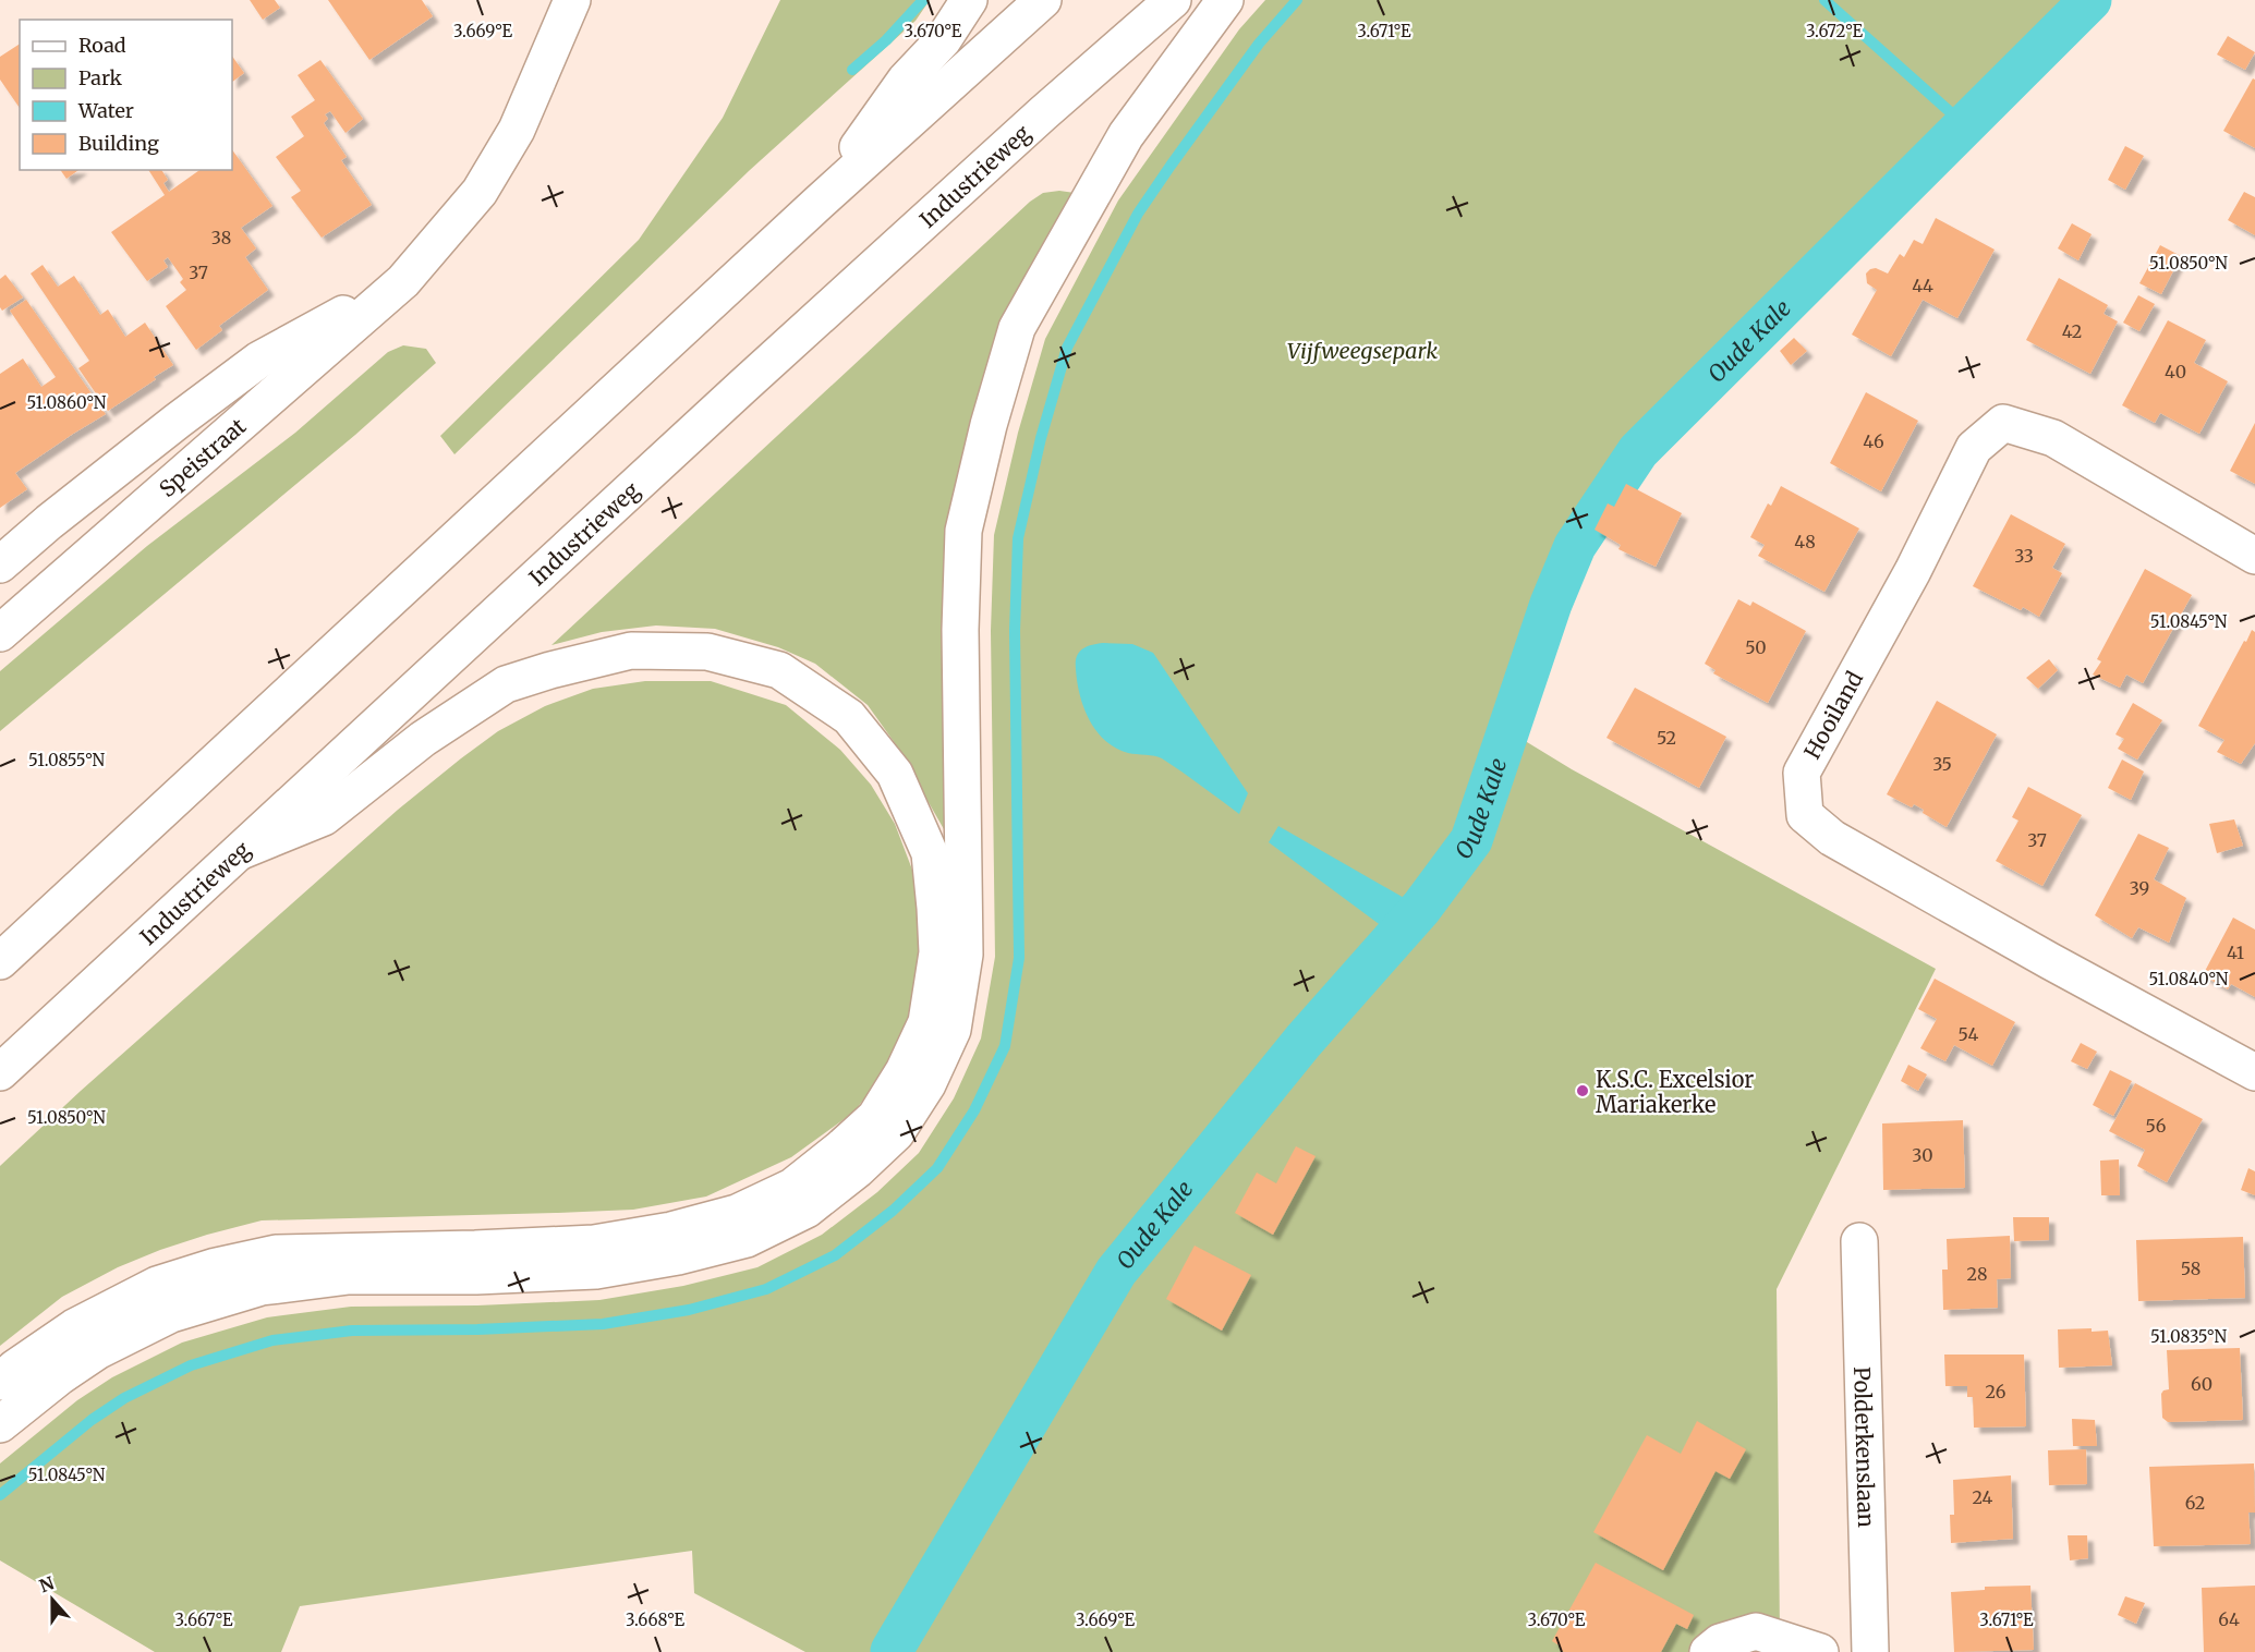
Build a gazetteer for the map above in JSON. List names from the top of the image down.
{
  "streets": {
    "main road": [
      "Industrieweg",
      "Speistraat",
      "Hooiland",
      "Polderkenslaan"
    ]
  },
  "water": ["Oude Kale"],
  "parks": ["Vijfweegsepark"],
  "places": ["K.S.C. Excelsior Mariakerke"],
  "house_numbers": [
    "38",
    "37",
    "44",
    "42",
    "40",
    "46",
    "48",
    "33",
    "50",
    "52",
    "35",
    "37",
    "39",
    "41",
    "54",
    "56",
    "30",
    "58",
    "28",
    "60",
    "26",
    "24",
    "62",
    "64"
  ],
  "legend": [
    "Road",
    "Park",
    "Water",
    "Building"
  ],
  "north": "top",
  "coordinates": [
    "3.669°E",
    "3.670°E",
    "3.671°E",
    "3.672°E",
    "51.0850°N",
    "51.0860°N",
    "51.0845°N",
    "51.0855°N",
    "51.0840°N",
    "51.0835°N",
    "3.667°E",
    "3.668°E"
  ]
}
